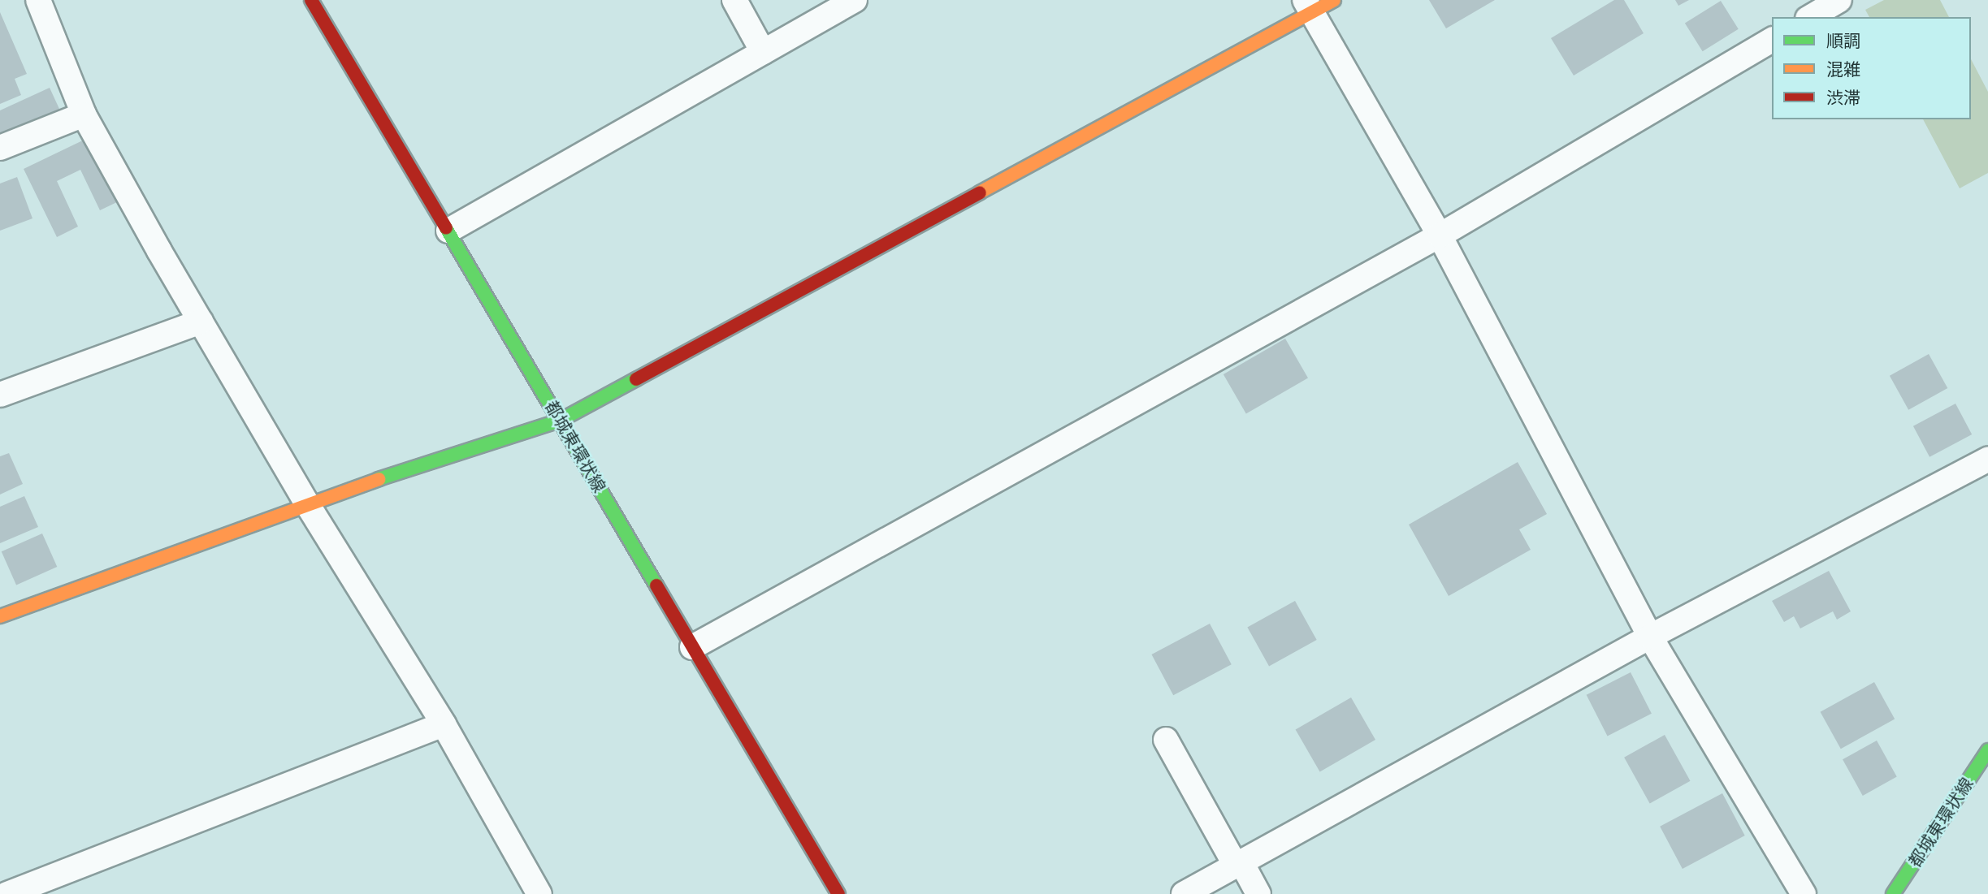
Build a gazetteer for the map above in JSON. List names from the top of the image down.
{
  "streets": {
    "street": ["都城東環状線"]
  },
  "legend": ["順調", "混雑", "渋滞"]
}
